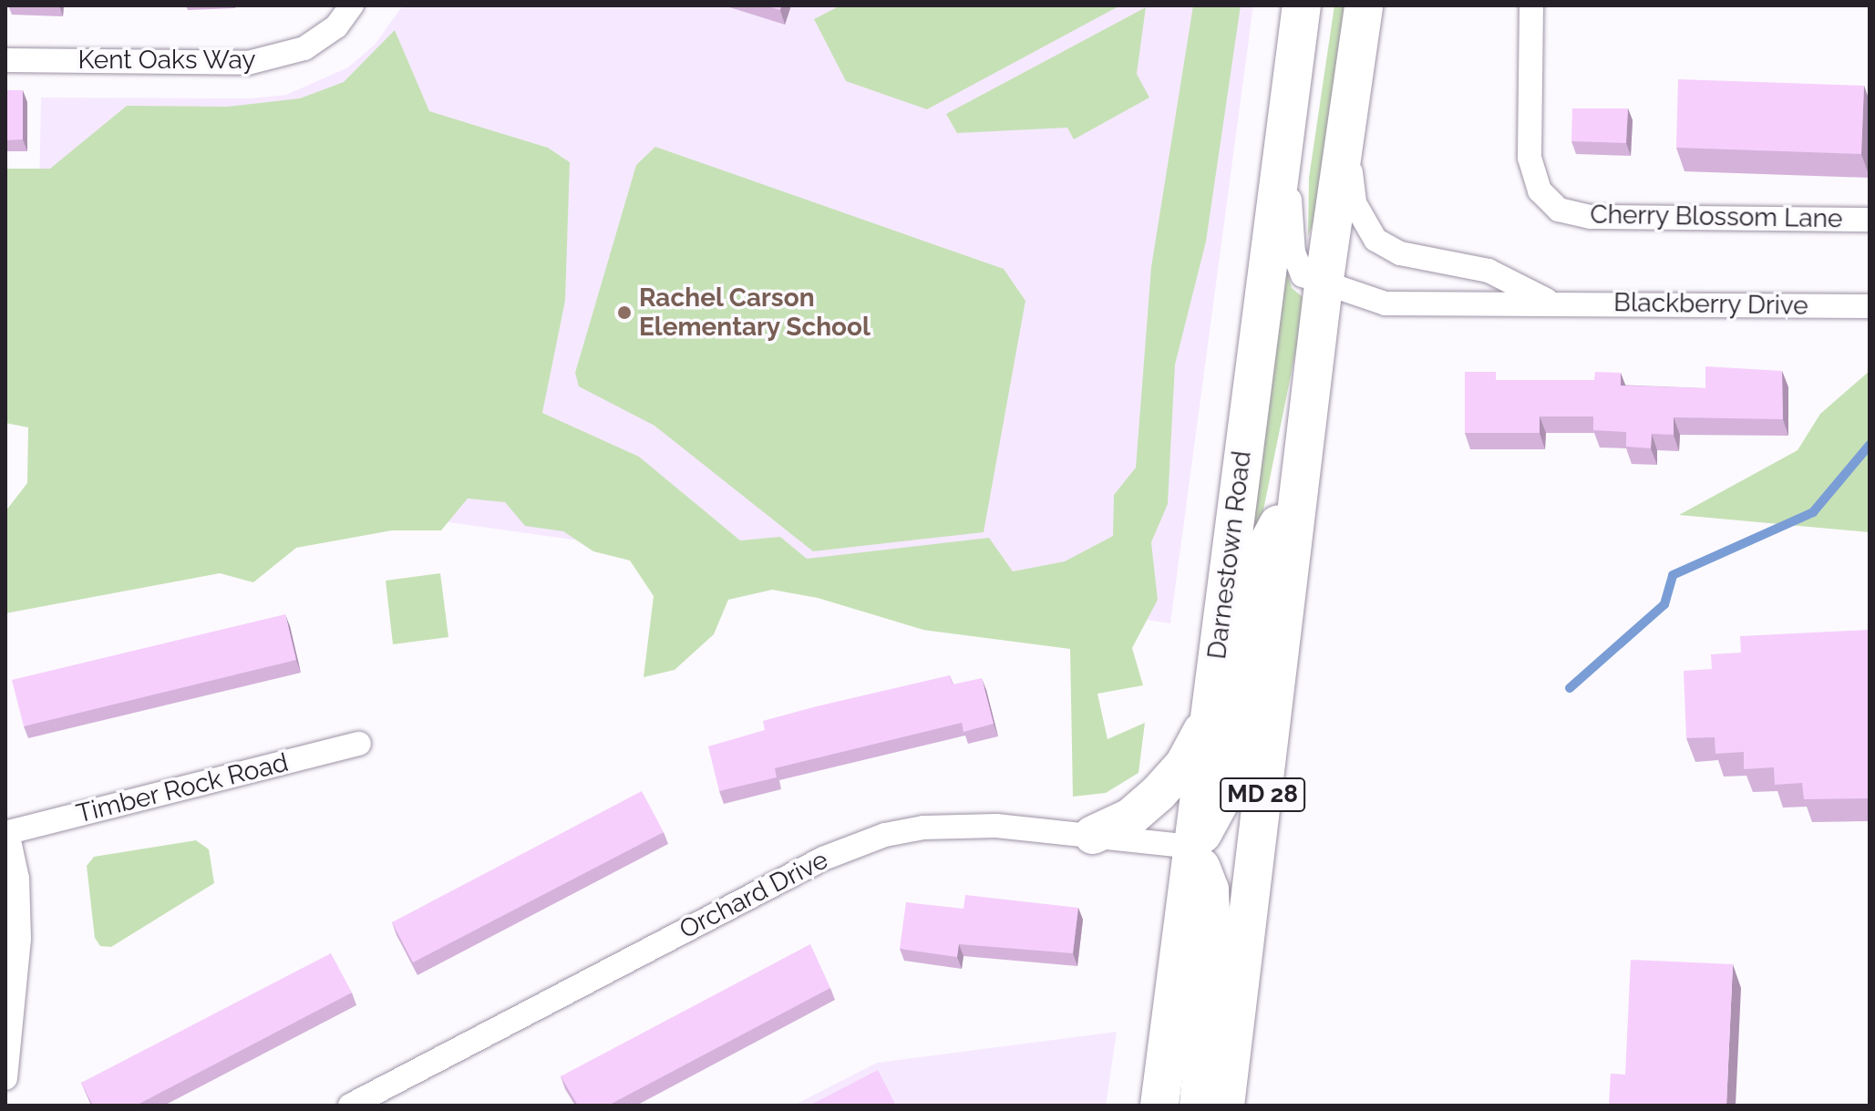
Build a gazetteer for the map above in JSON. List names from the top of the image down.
{
  "streets": {
    "main road": ["Darnestown Road", "MD 28"],
    "street": [
      "Kent Oaks Way",
      "Cherry Blossom Lane",
      "Blackberry Drive",
      "Timber Rock Road",
      "Orchard Drive"
    ]
  },
  "crossings": [
    ["Blackberry Drive", "Darnestown Road"],
    ["Blackberry Drive", "MD 28"],
    ["Darnestown Road", "Orchard Drive"]
  ],
  "places": ["Rachel Carson Elementary School"]
}
